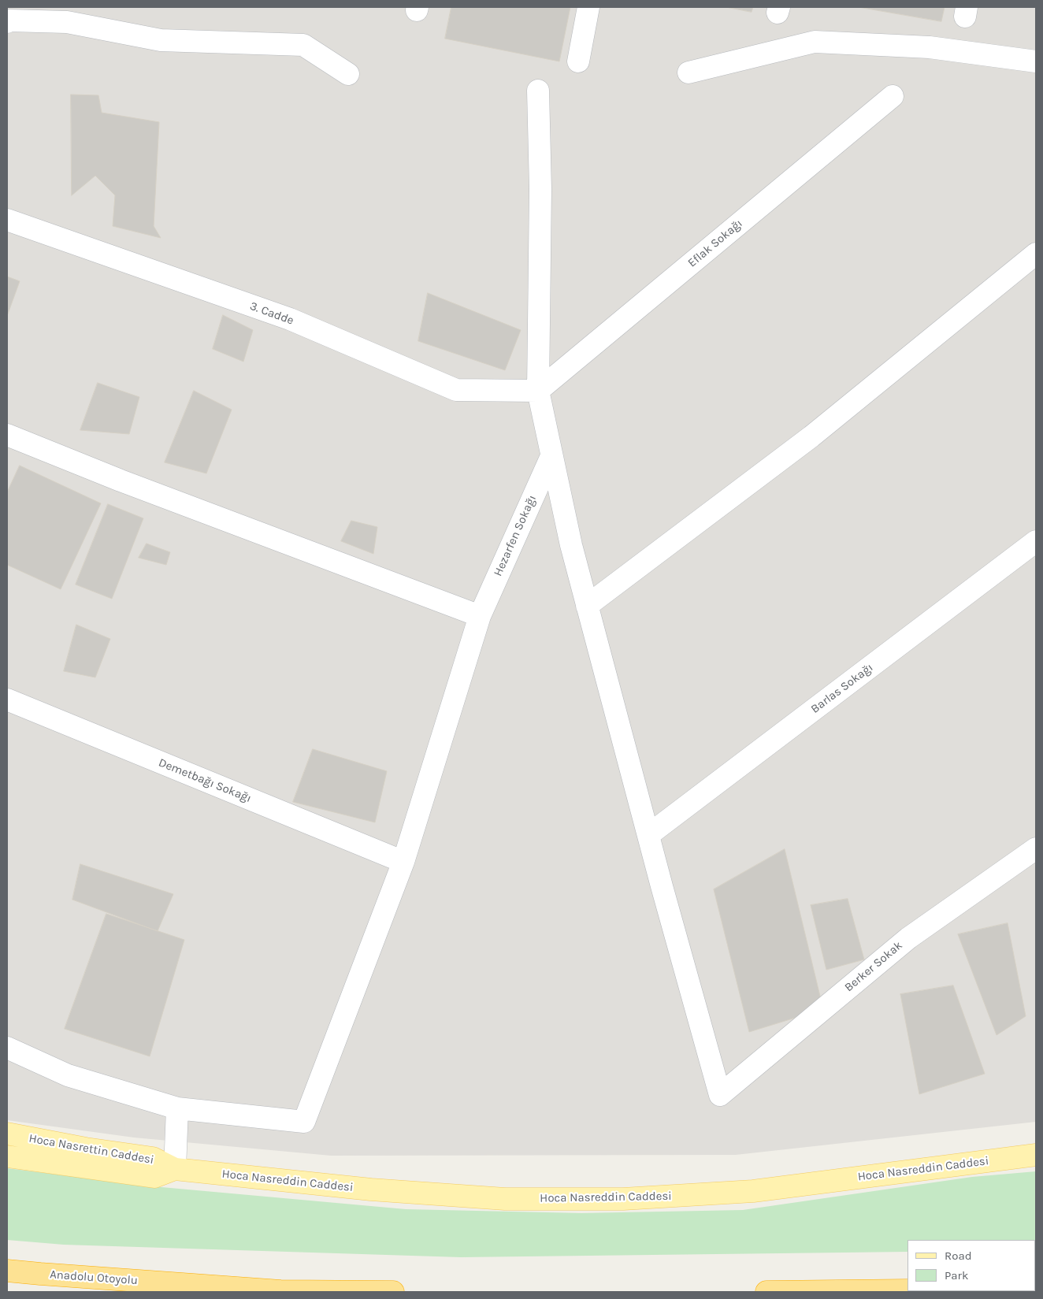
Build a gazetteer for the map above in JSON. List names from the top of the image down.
{
  "streets": {
    "highway": ["Anadolu Otoyolu"],
    "main road": ["Hoca Nasrettin Caddesi", "Hoca Nasreddin Caddesi"],
    "street": [
      "Eflak Sokağı",
      "3. Cadde",
      "Hezarfen Sokağı",
      "Barlas Sokağı",
      "Demetbağı Sokağı",
      "Berker Sokak"
    ]
  },
  "crossings": [
    ["Eflak Sokağı", "3. Cadde"],
    ["Hezarfen Sokağı", "Demetbağı Sokağı"],
    ["Barlas Sokağı", "Berker Sokak"],
    ["Hoca Nasrettin Caddesi", "Hoca Nasreddin Caddesi"]
  ],
  "legend": ["Road", "Park"]
}
